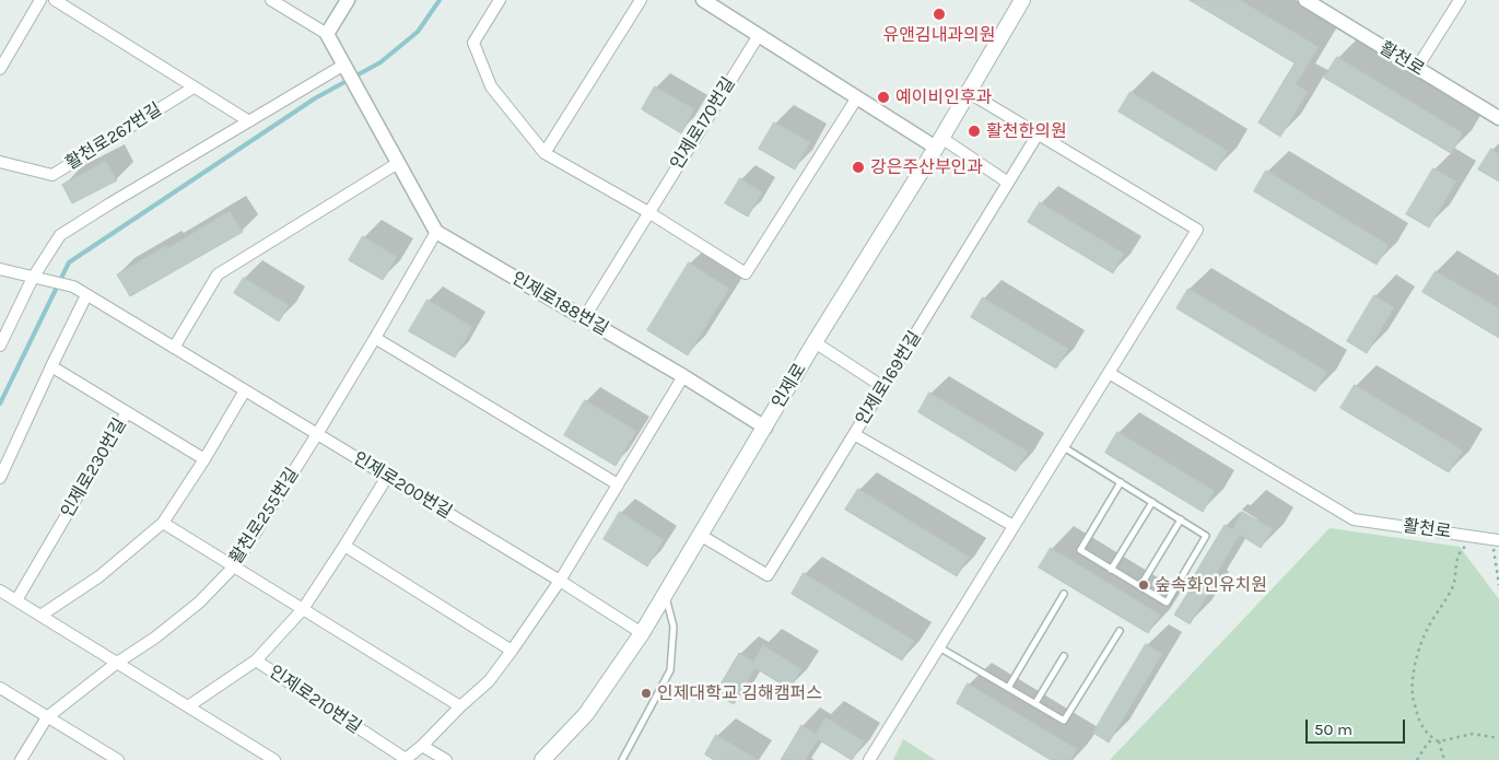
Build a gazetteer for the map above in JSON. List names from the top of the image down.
{
  "streets": {
    "main road": ["인제로"],
    "street": [
      "활천로",
      "인제로170번길",
      "활천로267번길",
      "인제로188번길",
      "인제로169번길",
      "인제로230번길",
      "인제로200번길",
      "활천로255번길",
      "인제로210번길"
    ]
  },
  "crossings": [
    ["인제로170번길", "인제로188번길"],
    ["인제로188번길", "인제로"],
    ["인제로188번길", "활천로255번길"],
    ["인제로169번길", "인제로"],
    ["인제로", "인제로200번길"],
    ["인제로200번길", "활천로255번길"],
    ["인제로200번길", "인제로210번길"]
  ],
  "places": [
    "유앤김내과의원",
    "예이비인후과",
    "활천한의원",
    "강은주산부인과",
    "숲속화인유치원",
    "인제대학교 김해캠퍼스"
  ],
  "scale_bar": "50 m"
}
